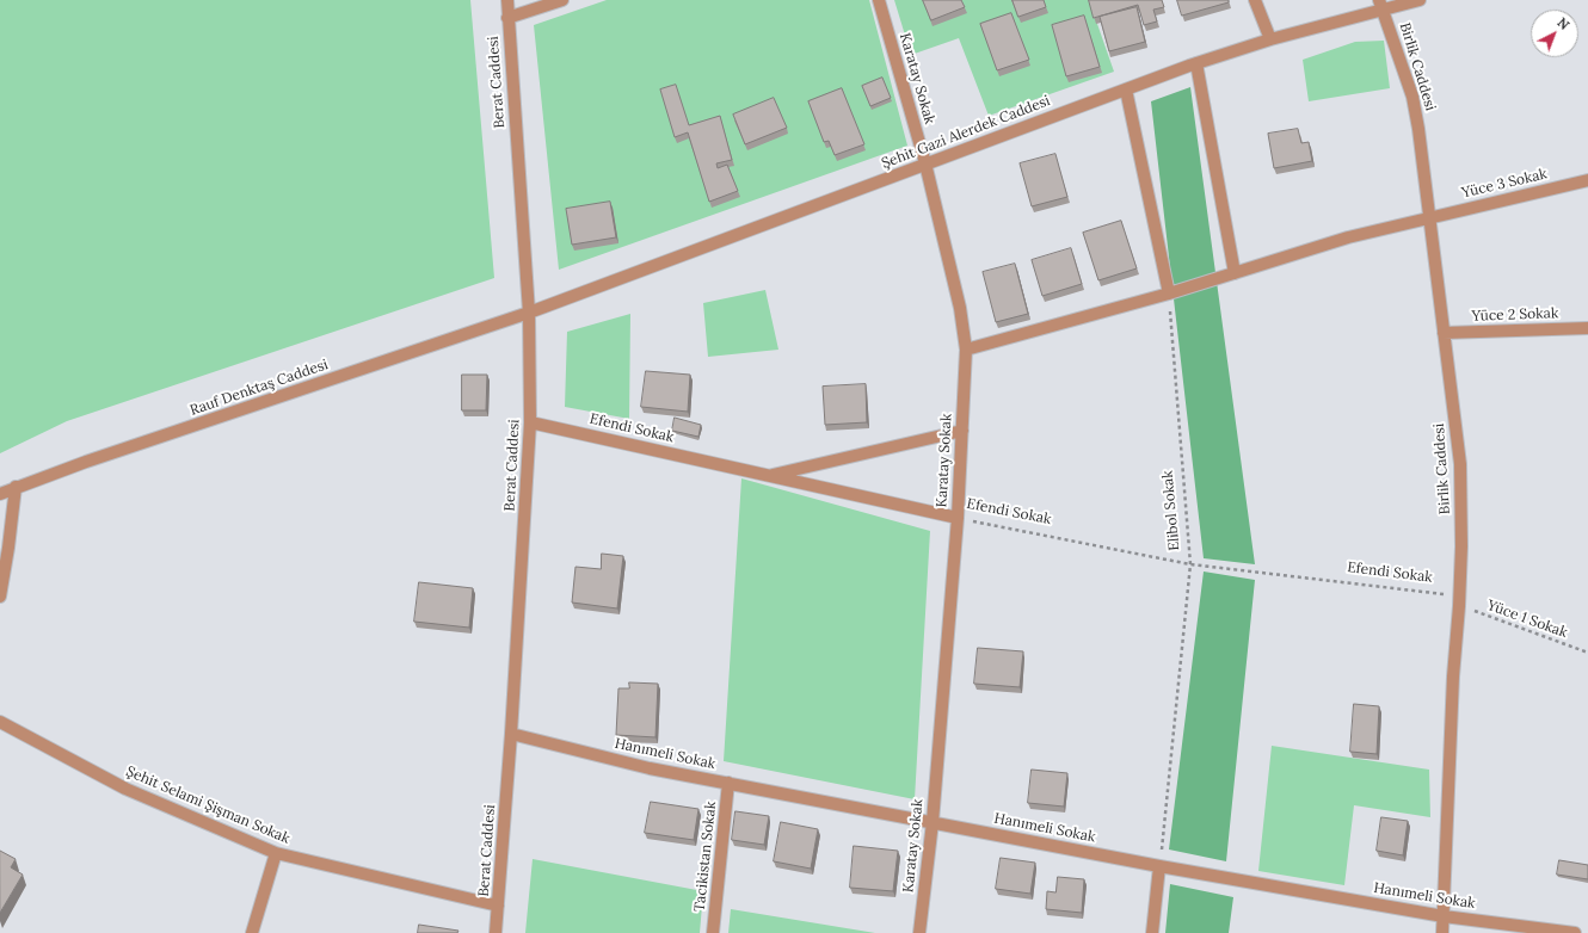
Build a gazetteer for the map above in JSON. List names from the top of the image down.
{
  "streets": {
    "street": [
      "Birlik Caddesi",
      "Karatay Sokak",
      "Berat Caddesi",
      "Şehit Gazi Alerdek Caddesi",
      "Yüce 3 Sokak",
      "Yüce 2 Sokak",
      "Rauf Denktaş Caddesi",
      "Efendi Sokak",
      "Hanımeli Sokak",
      "Şehit Selami Şişman Sokak",
      "Tacikistan Sokak"
    ],
    "path": ["Elibol Sokak", "Yüce 1 Sokak"]
  },
  "crossings": [
    ["Birlik Caddesi", "Şehit Gazi Alerdek Caddesi"],
    ["Birlik Caddesi", "Yüce 3 Sokak"],
    ["Birlik Caddesi", "Yüce 2 Sokak"],
    ["Birlik Caddesi", "Efendi Sokak"],
    ["Birlik Caddesi", "Yüce 1 Sokak"],
    ["Birlik Caddesi", "Hanımeli Sokak"],
    ["Karatay Sokak", "Şehit Gazi Alerdek Caddesi"],
    ["Karatay Sokak", "Yüce 3 Sokak"],
    ["Karatay Sokak", "Efendi Sokak"],
    ["Karatay Sokak", "Hanımeli Sokak"],
    ["Berat Caddesi", "Şehit Gazi Alerdek Caddesi"],
    ["Berat Caddesi", "Rauf Denktaş Caddesi"],
    ["Berat Caddesi", "Efendi Sokak"],
    ["Berat Caddesi", "Hanımeli Sokak"],
    ["Berat Caddesi", "Şehit Selami Şişman Sokak"],
    ["Şehit Gazi Alerdek Caddesi", "Rauf Denktaş Caddesi"],
    ["Yüce 3 Sokak", "Elibol Sokak"],
    ["Efendi Sokak", "Elibol Sokak"],
    ["Efendi Sokak", "Yüce 1 Sokak"],
    ["Elibol Sokak", "Hanımeli Sokak"],
    ["Hanımeli Sokak", "Tacikistan Sokak"]
  ],
  "north": "top right"
}
